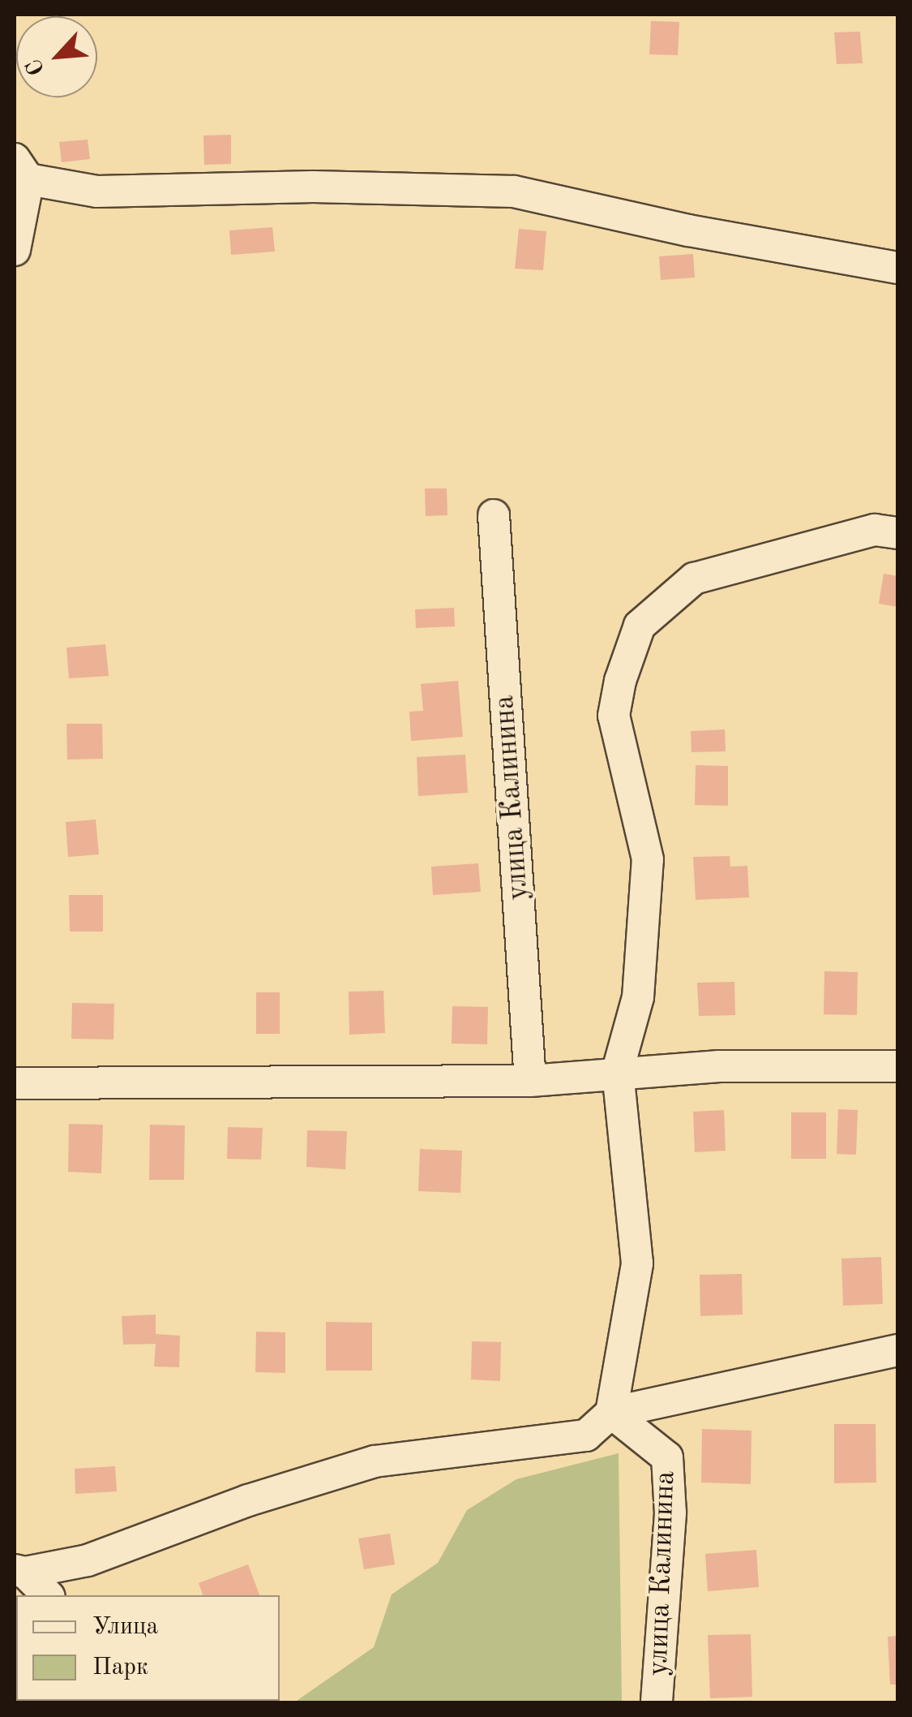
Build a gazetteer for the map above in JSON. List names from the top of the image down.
{
  "streets": {
    "street": ["улица Калинина"]
  },
  "legend": ["Улица", "Парк"],
  "north": "bottom left"
}
